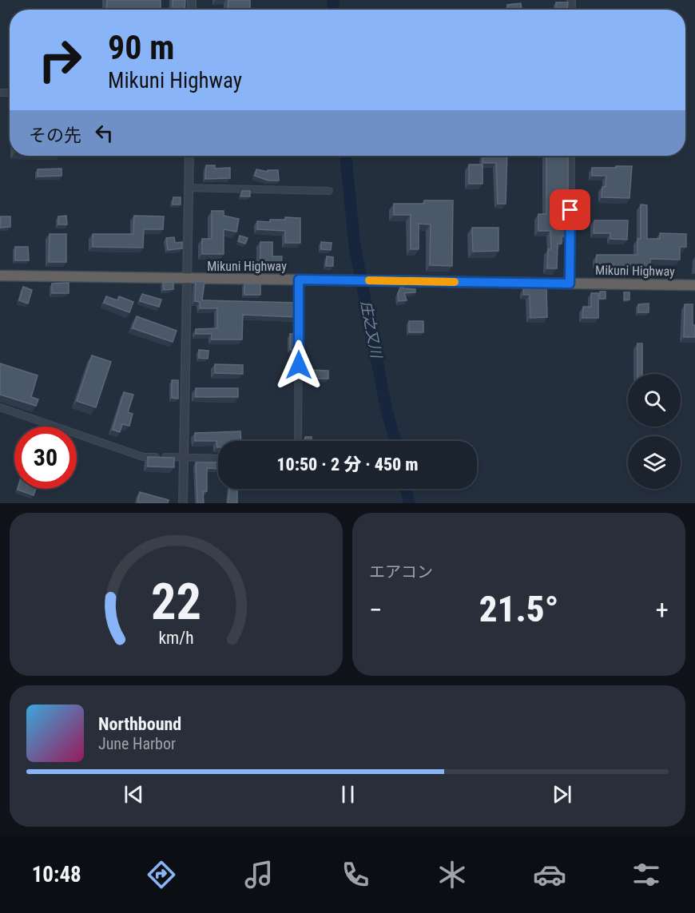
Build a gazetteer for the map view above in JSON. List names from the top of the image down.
{
  "streets": {
    "highway": ["Mikuni Highway"]
  },
  "water": ["庄之又川"],
  "page": {
    "turn": ["90 m", "Mikuni Highway"],
    "then": "その先",
    "limit": "30",
    "trip": "10:50 · 2 分 · 450 m",
    "tile": "エアコン",
    "heat": ["−", "21.5°", "+"],
    "song": ["Northbound", "June Harbor"],
    "tabs": "10:48",
    "gauge": ["22", "km/h"]
  }
}
